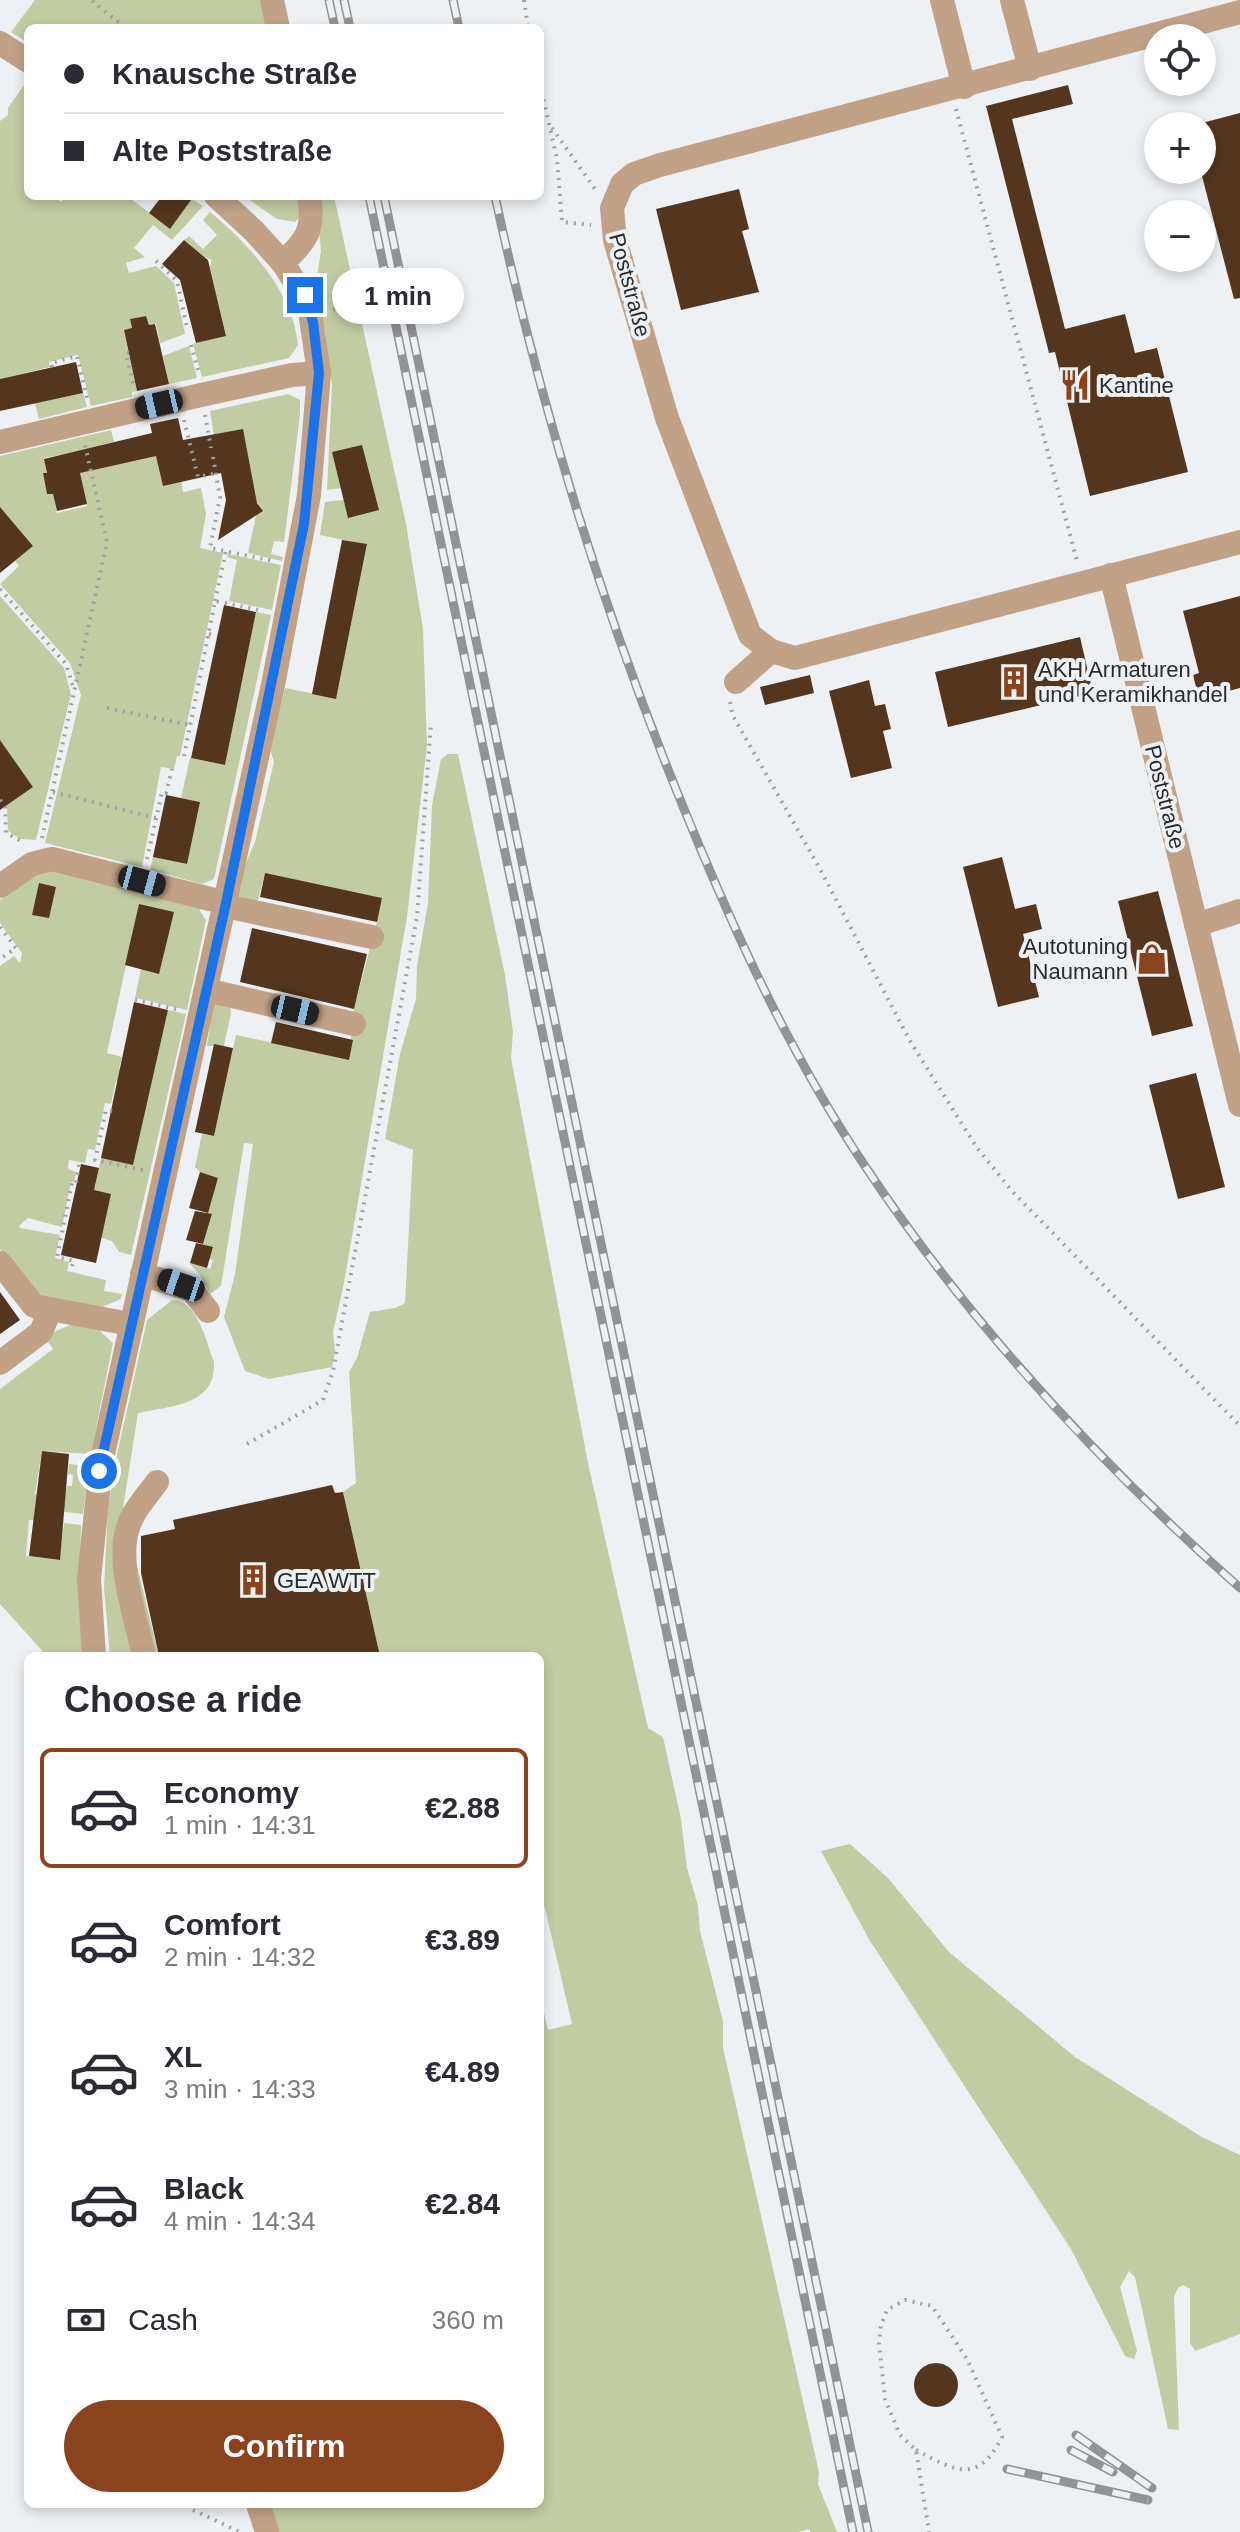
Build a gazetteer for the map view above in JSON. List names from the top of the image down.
{
  "streets": {
    "street": ["Poststraße"]
  },
  "places": {
    "restaurant": ["Kantine"],
    "building": ["AKH Armaturen und Keramikhandel", "GEA WTT"],
    "shop": ["Autotuning Naumann"]
  },
  "page": {
    "map_buttons": ["+", "−"],
    "banner": ["Knausche Straße", "Alte Poststraße"],
    "bubble": "1 min",
    "heading": "Choose a ride",
    "list": [
      {
        "name": "Economy",
        "note": "1 min · 14:31",
        "value": "€2.88"
      },
      {
        "name": "Comfort",
        "note": "2 min · 14:32",
        "value": "€3.89"
      },
      {
        "name": "XL",
        "note": "3 min · 14:33",
        "value": "€4.89"
      },
      {
        "name": "Black",
        "note": "4 min · 14:34",
        "value": "€2.84"
      }
    ],
    "pay": ["Cash", "360 m"],
    "buttons": "Confirm"
  }
}
